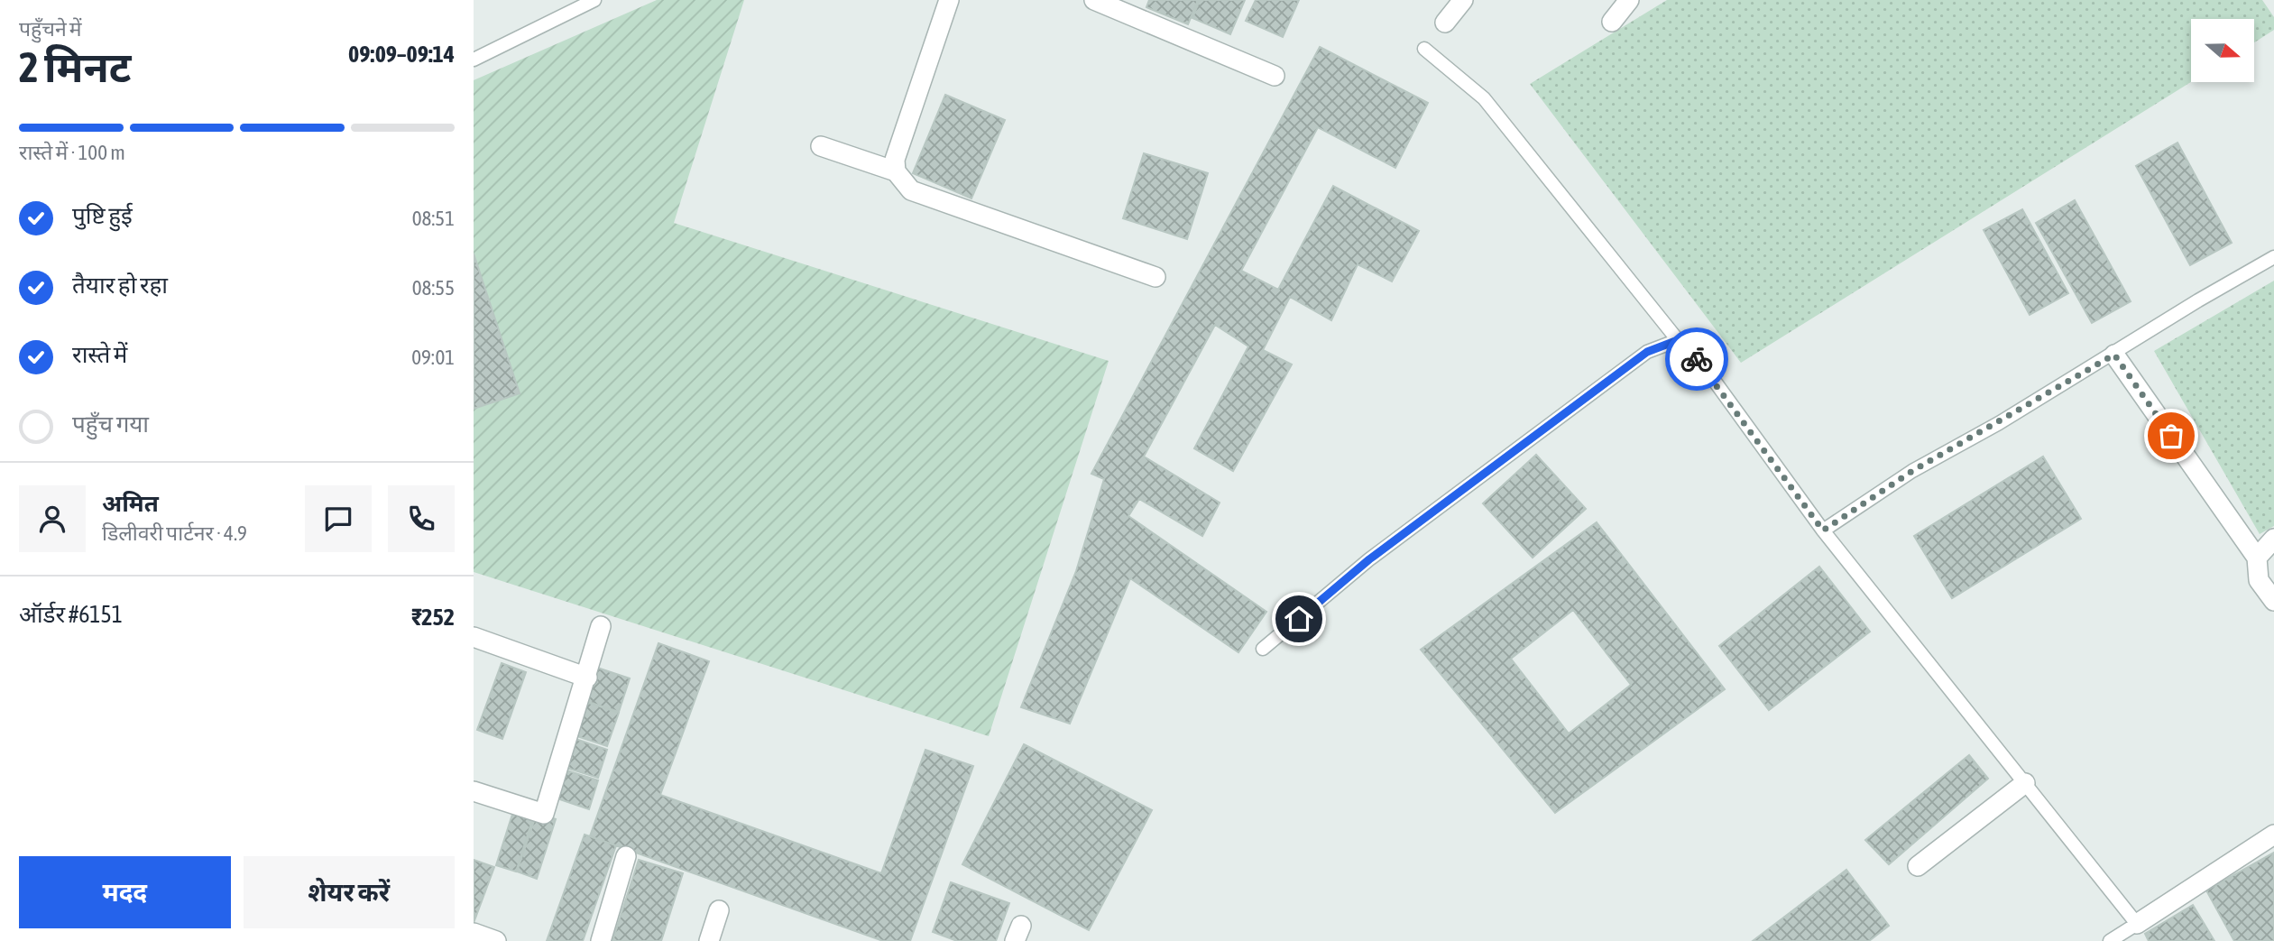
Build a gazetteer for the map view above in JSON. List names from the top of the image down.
{
  "north": "right",
  "page": {
    "heading": ["2 मिनट", "पहुँचने में", "09:09–09:14"],
    "panel": [
      "अमित",
      "डिलीवरी पार्टनर · 4.9",
      "ऑर्डर #6151",
      "₹252"
    ],
    "bar": "रास्ते में · 100 m",
    "list": [
      ["पुष्टि हुई", "08:51"],
      ["तैयार हो रहा", "08:55"],
      ["रास्ते में", "09:01"],
      "पहुँच गया"
    ],
    "buttons": ["मदद", "शेयर करें"]
  }
}
